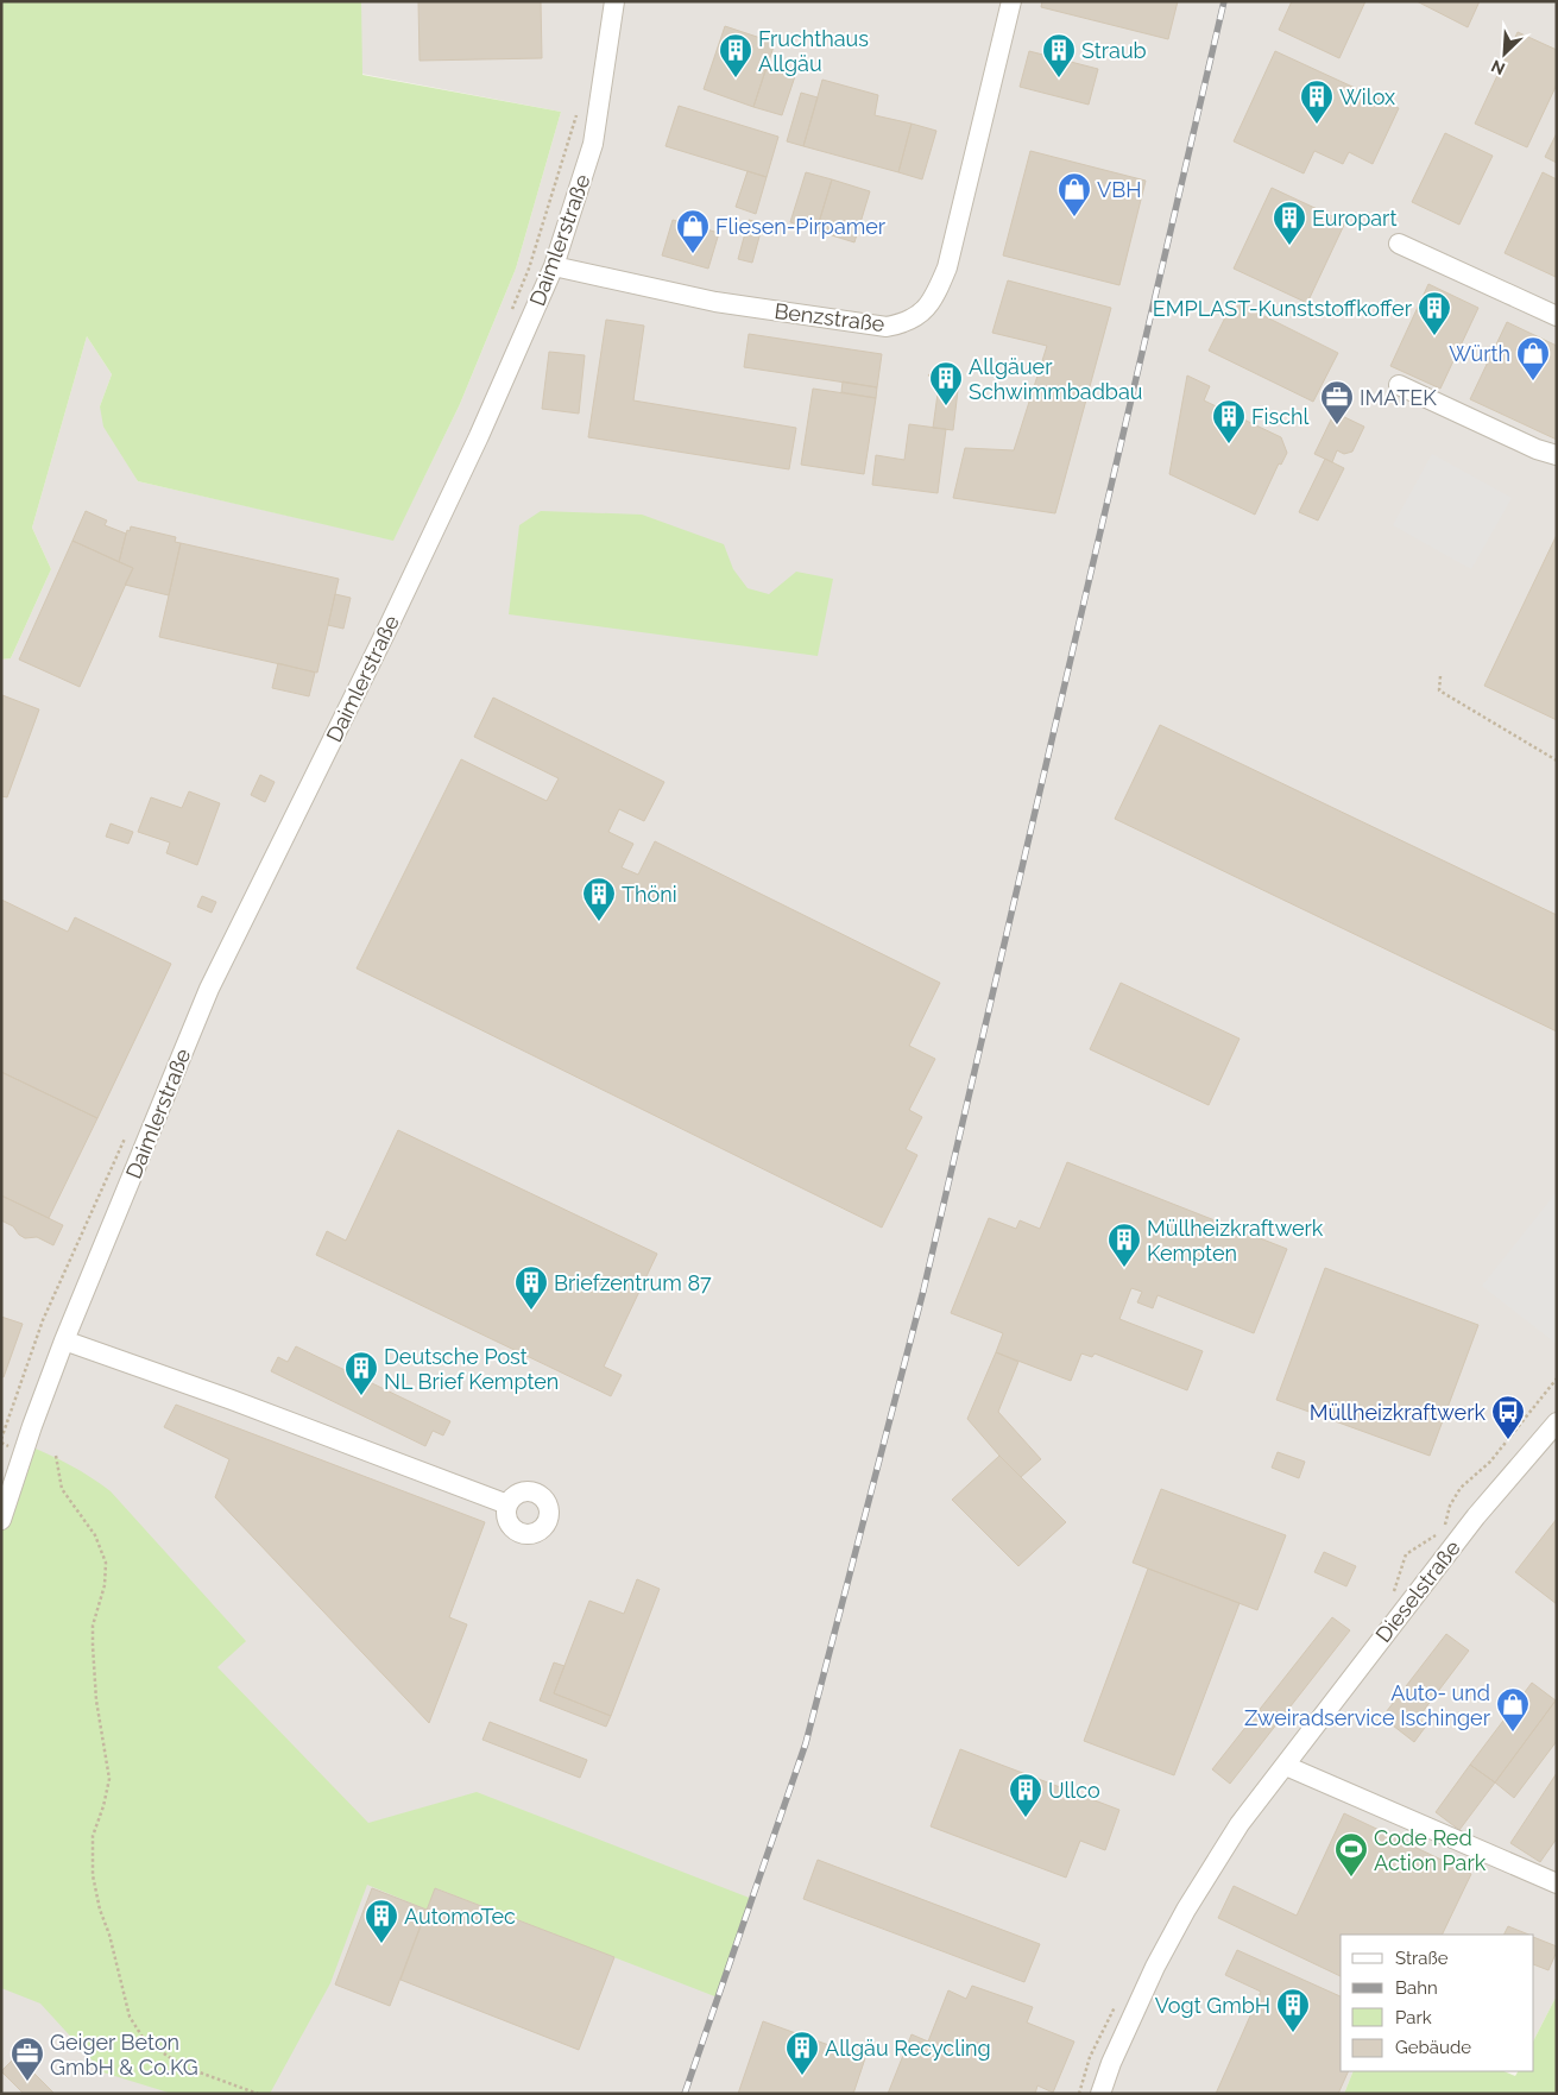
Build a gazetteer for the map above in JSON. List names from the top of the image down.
{
  "streets": {
    "street": ["Daimlerstraße", "Benzstraße", "Dieselstraße"]
  },
  "crossings": [
    ["Daimlerstraße", "Benzstraße"]
  ],
  "places": {
    "building": [
      "Fruchthaus Allgäu",
      "Straub",
      "Wilox",
      "Europart",
      "EMPLAST-Kunststoffkoffer",
      "Allgäuer Schwimmbadbau",
      "Fischl",
      "Thöni",
      "Müllheizkraftwerk Kempten",
      "Briefzentrum 87",
      "Deutsche Post NL Brief Kempten",
      "Ullco",
      "AutomoTec",
      "Vogt GmbH",
      "Allgäu Recycling"
    ],
    "shop": [
      "VBH",
      "Fliesen-Pirpamer",
      "Würth",
      "Auto- und Zweiradservice Ischinger"
    ],
    "office": ["IMATEK", "Geiger Beton GmbH & Co.KG"],
    "bus stop": ["Müllheizkraftwerk"],
    "sports": ["Code Red Action Park"]
  },
  "legend": [
    "Straße",
    "Bahn",
    "Park",
    "Gebäude"
  ],
  "north": "bottom left"
}
